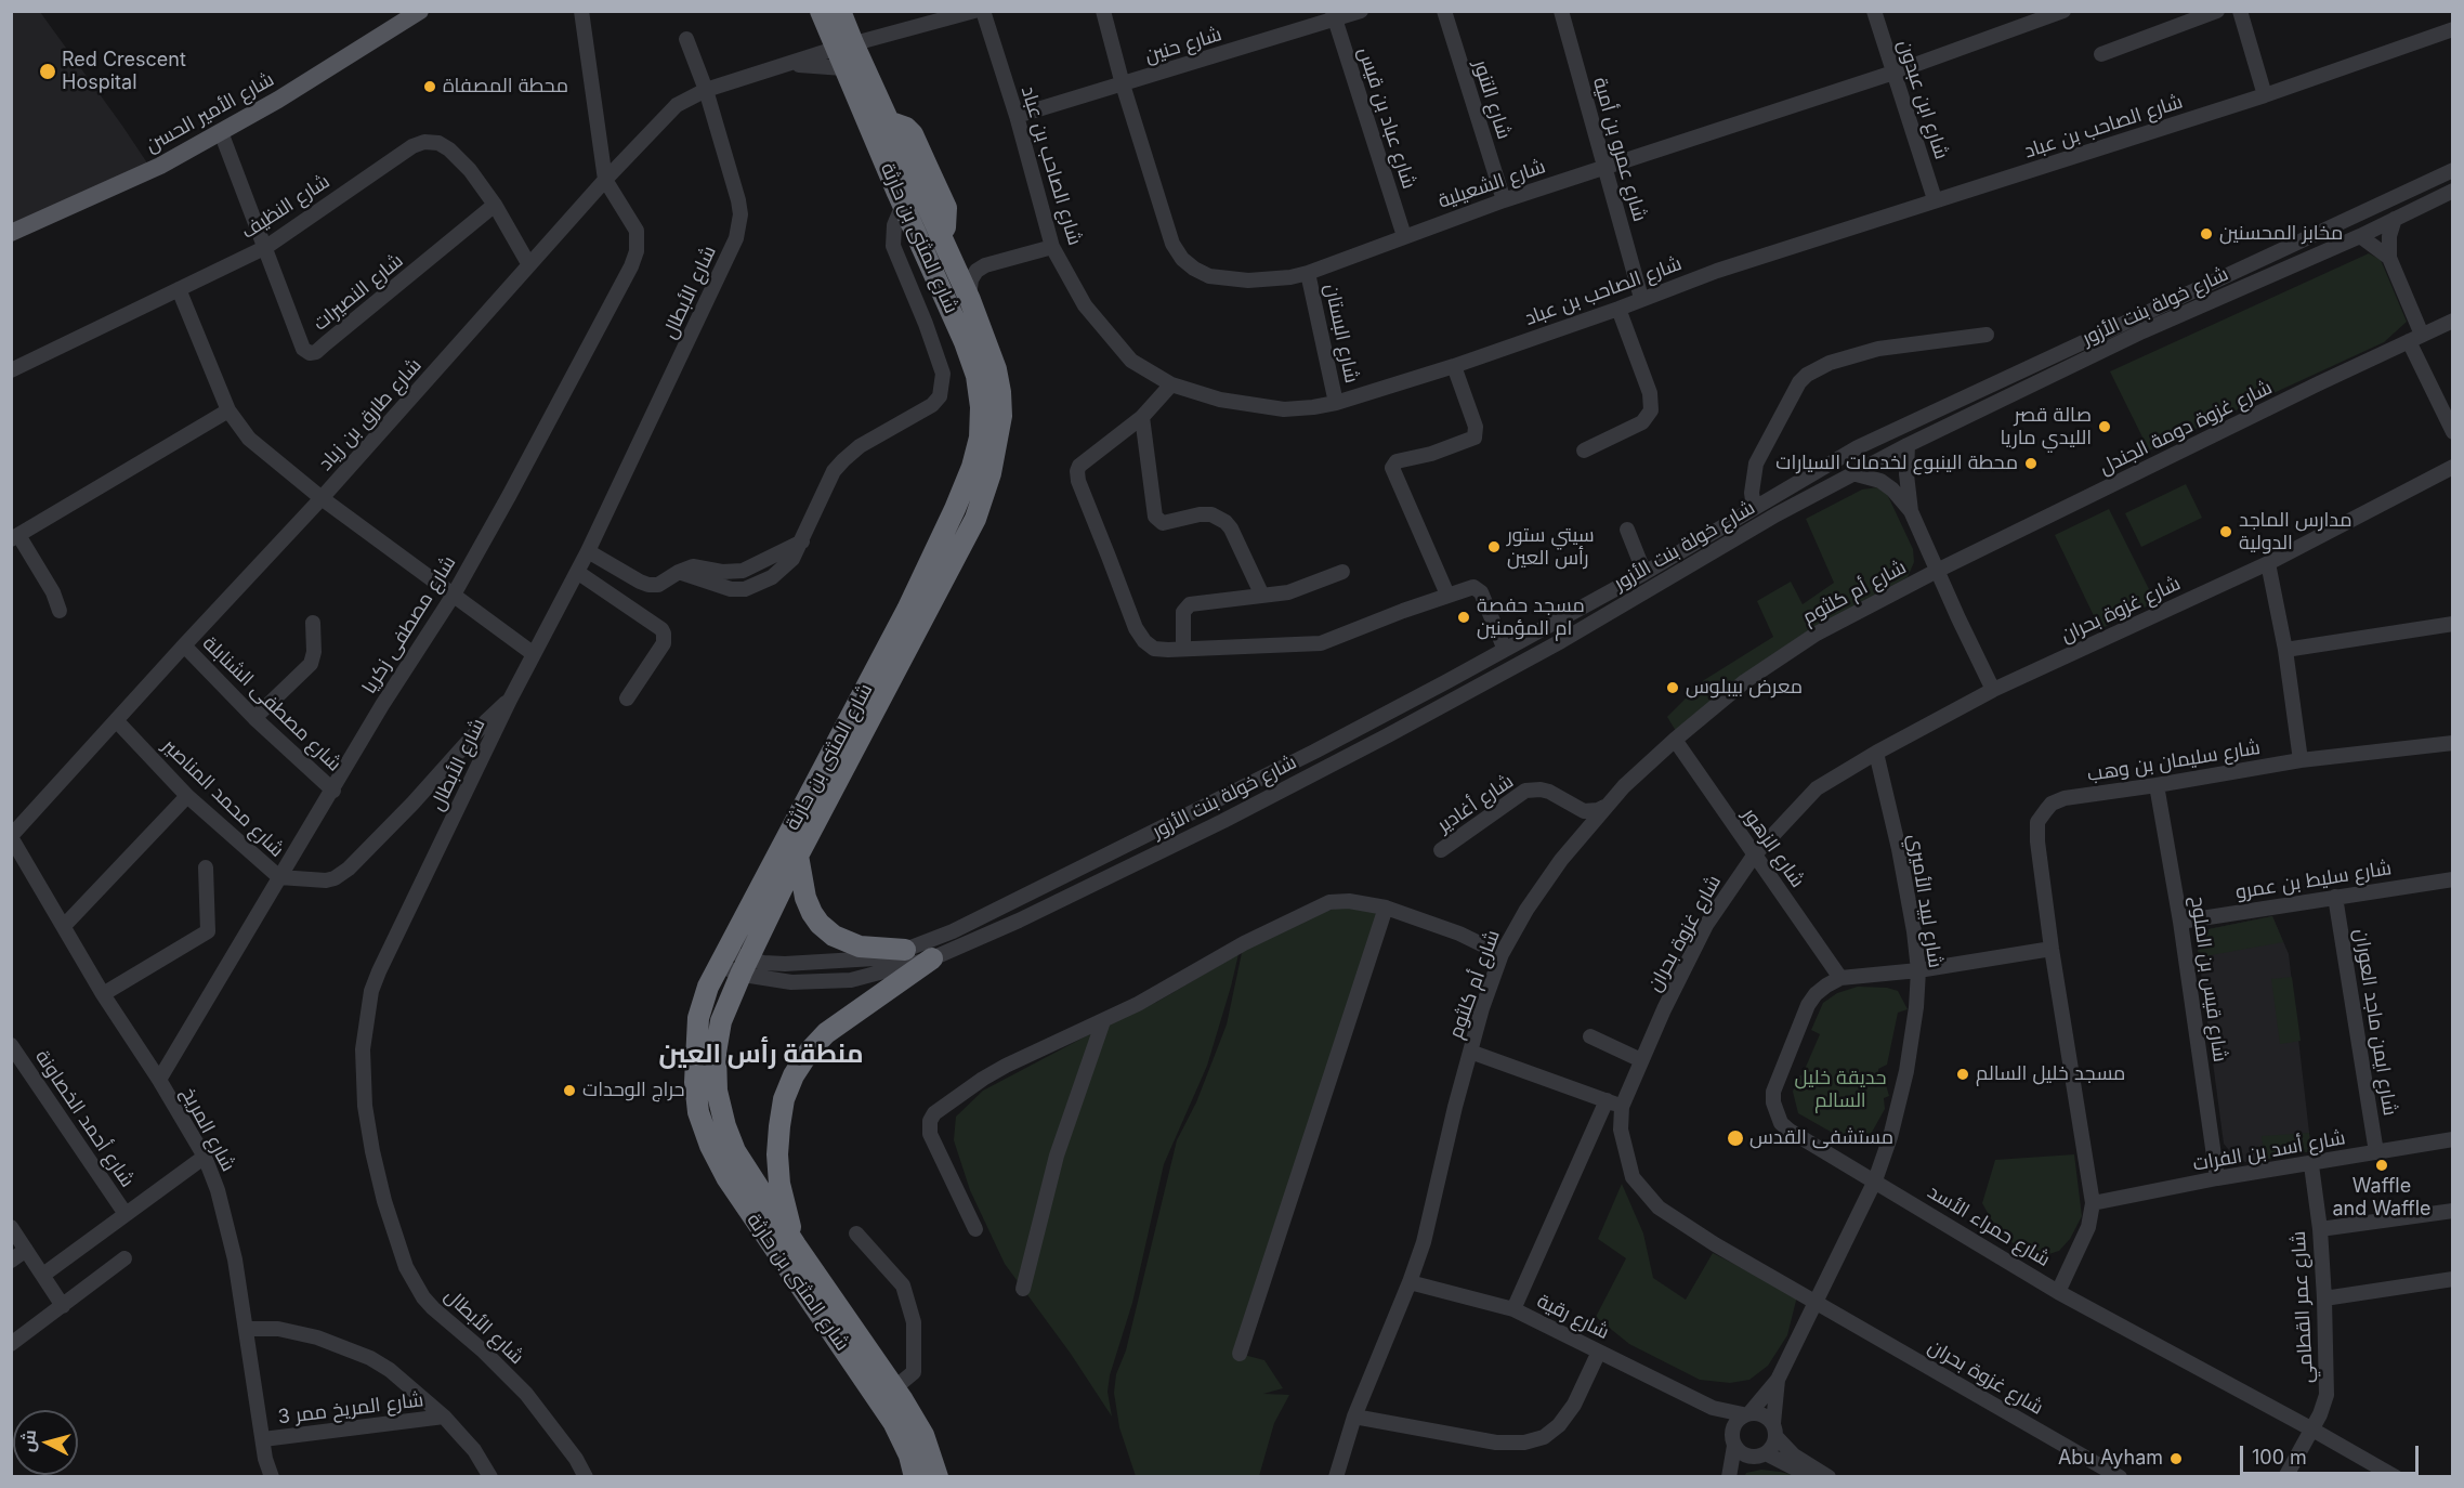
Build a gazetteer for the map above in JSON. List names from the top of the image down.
{
  "streets": {
    "highway": ["شارع المثنى بن حارثة"],
    "main road": ["شارع الأمير الحسن"],
    "street": [
      "شارع حنين",
      "شارع التنور",
      "شارع ابن عبدون",
      "شارع عباد بن قيس",
      "شارع الصاحب بن عباد",
      "شارع عمرو بن أمية",
      "شارع الشعيلية",
      "شارع النظيف",
      "شارع النصيرات",
      "شارع الأبطال",
      "شارع خولة بنت الأزور",
      "شارع البستان",
      "شارع طارق بن زياد",
      "شارع غزوة دومة الجندل",
      "شارع أم كلثوم",
      "شارع غزوة بحران",
      "شارع مصطفى زكريا",
      "شارع مصطفى الشنابلة",
      "شارع سليمان بن وهب",
      "شارع محمد المناصير",
      "شارع أغادير",
      "شارع الزهور",
      "شارع سليط بن عمرو",
      "شارع لبيد الأميري",
      "شارع قيس بن الملوح",
      "شارع ايمن ماجد العوران",
      "شارع أحمد الخصاونة",
      "شارع المريخ",
      "شارع أسد بن الفرات",
      "شارع حمراء الأسد",
      "شارع عمر القطامي",
      "شارع رقية",
      "شارع المريخ ممر 3"
    ]
  },
  "crossings": [
    ["شارع حنين", "شارع عباد بن قيس"],
    ["شارع حنين", "شارع الصاحب بن عباد"],
    ["شارع حنين", "شارع الشعيلية"],
    ["شارع التنور", "شارع الشعيلية"],
    ["شارع ابن عبدون", "شارع الصاحب بن عباد"],
    ["شارع ابن عبدون", "شارع الشعيلية"],
    ["شارع الأمير الحسن", "شارع النصيرات"],
    ["شارع عباد بن قيس", "شارع الشعيلية"],
    ["شارع الصاحب بن عباد", "شارع عمرو بن أمية"],
    ["شارع الصاحب بن عباد", "شارع البستان"],
    ["شارع عمرو بن أمية", "شارع الشعيلية"],
    ["شارع الشعيلية", "شارع البستان"],
    ["شارع النظيف", "شارع النصيرات"],
    ["شارع النظيف", "شارع طارق بن زياد"],
    ["شارع المثنى بن حارثة", "شارع خولة بنت الأزور"],
    ["شارع المثنى بن حارثة", "شارع طارق بن زياد"],
    ["شارع الأبطال", "شارع طارق بن زياد"],
    ["شارع الأبطال", "شارع محمد المناصير"],
    ["شارع طارق بن زياد", "شارع مصطفى زكريا"],
    ["شارع طارق بن زياد", "شارع مصطفى الشنابلة"],
    ["شارع طارق بن زياد", "شارع محمد المناصير"],
    ["شارع طارق بن زياد", "شارع المريخ"],
    ["شارع غزوة دومة الجندل", "شارع أم كلثوم"],
    ["شارع أم كلثوم", "شارع أغادير"],
    ["شارع أم كلثوم", "شارع الزهور"],
    ["شارع أم كلثوم", "شارع رقية"],
    ["شارع غزوة بحران", "شارع الزهور"],
    ["شارع غزوة بحران", "شارع لبيد الأميري"],
    ["شارع مصطفى زكريا", "شارع مصطفى الشنابلة"],
    ["شارع مصطفى زكريا", "شارع محمد المناصير"],
    ["شارع مصطفى زكريا", "شارع المريخ"],
    ["شارع سليمان بن وهب", "شارع قيس بن الملوح"],
    ["شارع سليمان بن وهب", "شارع أسد بن الفرات"],
    ["شارع سليمان بن وهب", "شارع حمراء الأسد"],
    ["شارع الزهور", "شارع حمراء الأسد"],
    ["شارع سليط بن عمرو", "شارع قيس بن الملوح"],
    ["شارع سليط بن عمرو", "شارع ايمن ماجد العوران"],
    ["شارع لبيد الأميري", "شارع حمراء الأسد"],
    ["شارع لبيد الأميري", "شارع رقية"],
    ["شارع قيس بن الملوح", "شارع أسد بن الفرات"],
    ["شارع ايمن ماجد العوران", "شارع أسد بن الفرات"],
    ["شارع المريخ", "شارع المريخ ممر 3"],
    ["شارع أسد بن الفرات", "شارع عمر القطامي"],
    ["شارع حمراء الأسد", "شارع عمر القطامي"]
  ],
  "districts": ["منطقة رأس العين"],
  "parks": ["حديقة خليل السالم"],
  "places": [
    "Red Crescent Hospital",
    "محطة المصفاة",
    "مخابز المحسنين",
    "صالة قصر الليدي ماريا",
    "محطة الينبوع لخدمات السيارات",
    "مدارس الماجد الدولية",
    "سيتي ستور رأس العين",
    "مسجد حفصة ام المؤمنين",
    "معرض بيبلوس",
    "مسجد خليل السالم",
    "حراج الوحدات",
    "مستشفى القدس",
    "Waffle and Waffle",
    "Abu Ayham"
  ],
  "scale_bar": "100 m",
  "north": "left"
}
